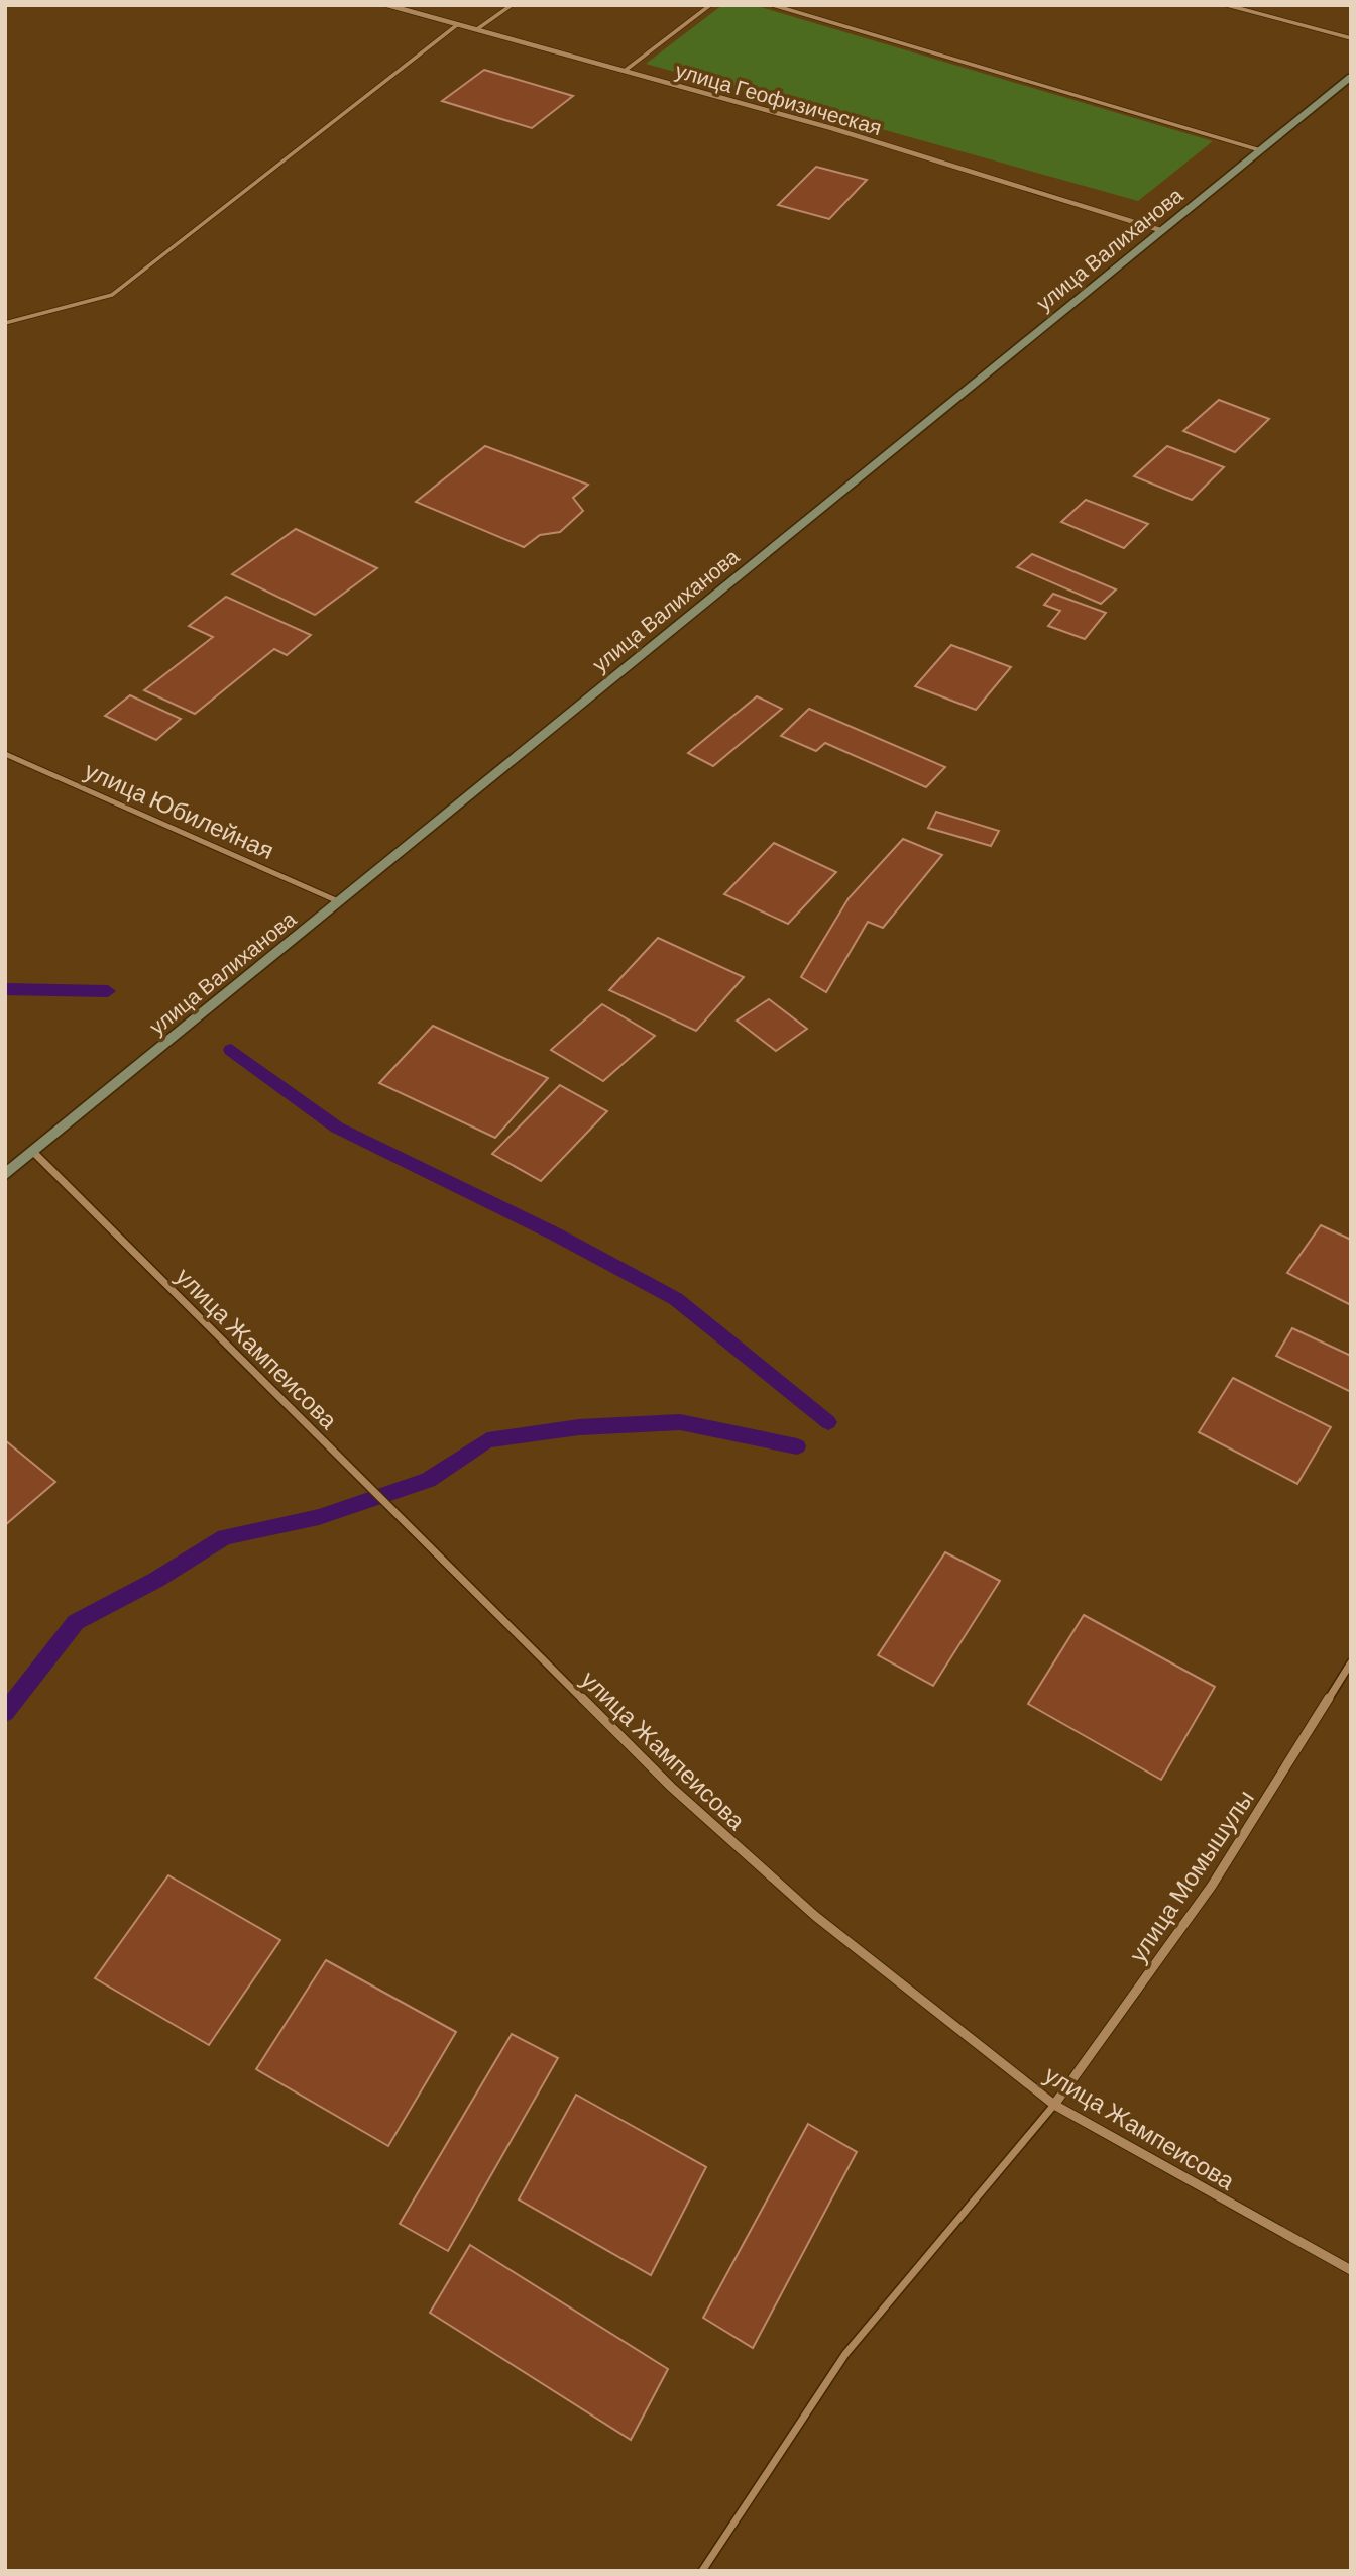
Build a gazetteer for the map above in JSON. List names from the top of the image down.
{
  "streets": {
    "main road": ["улица Валиханова"],
    "street": [
      "улица Геофизическая",
      "улица Юбилейная",
      "улица Жампеисова",
      "улица Момышулы"
    ]
  },
  "crossings": [
    ["улица Геофизическая", "улица Валиханова"],
    ["улица Валиханова", "улица Юбилейная"],
    ["улица Валиханова", "улица Жампеисова"],
    ["улица Жампеисова", "улица Момышулы"]
  ]
}
